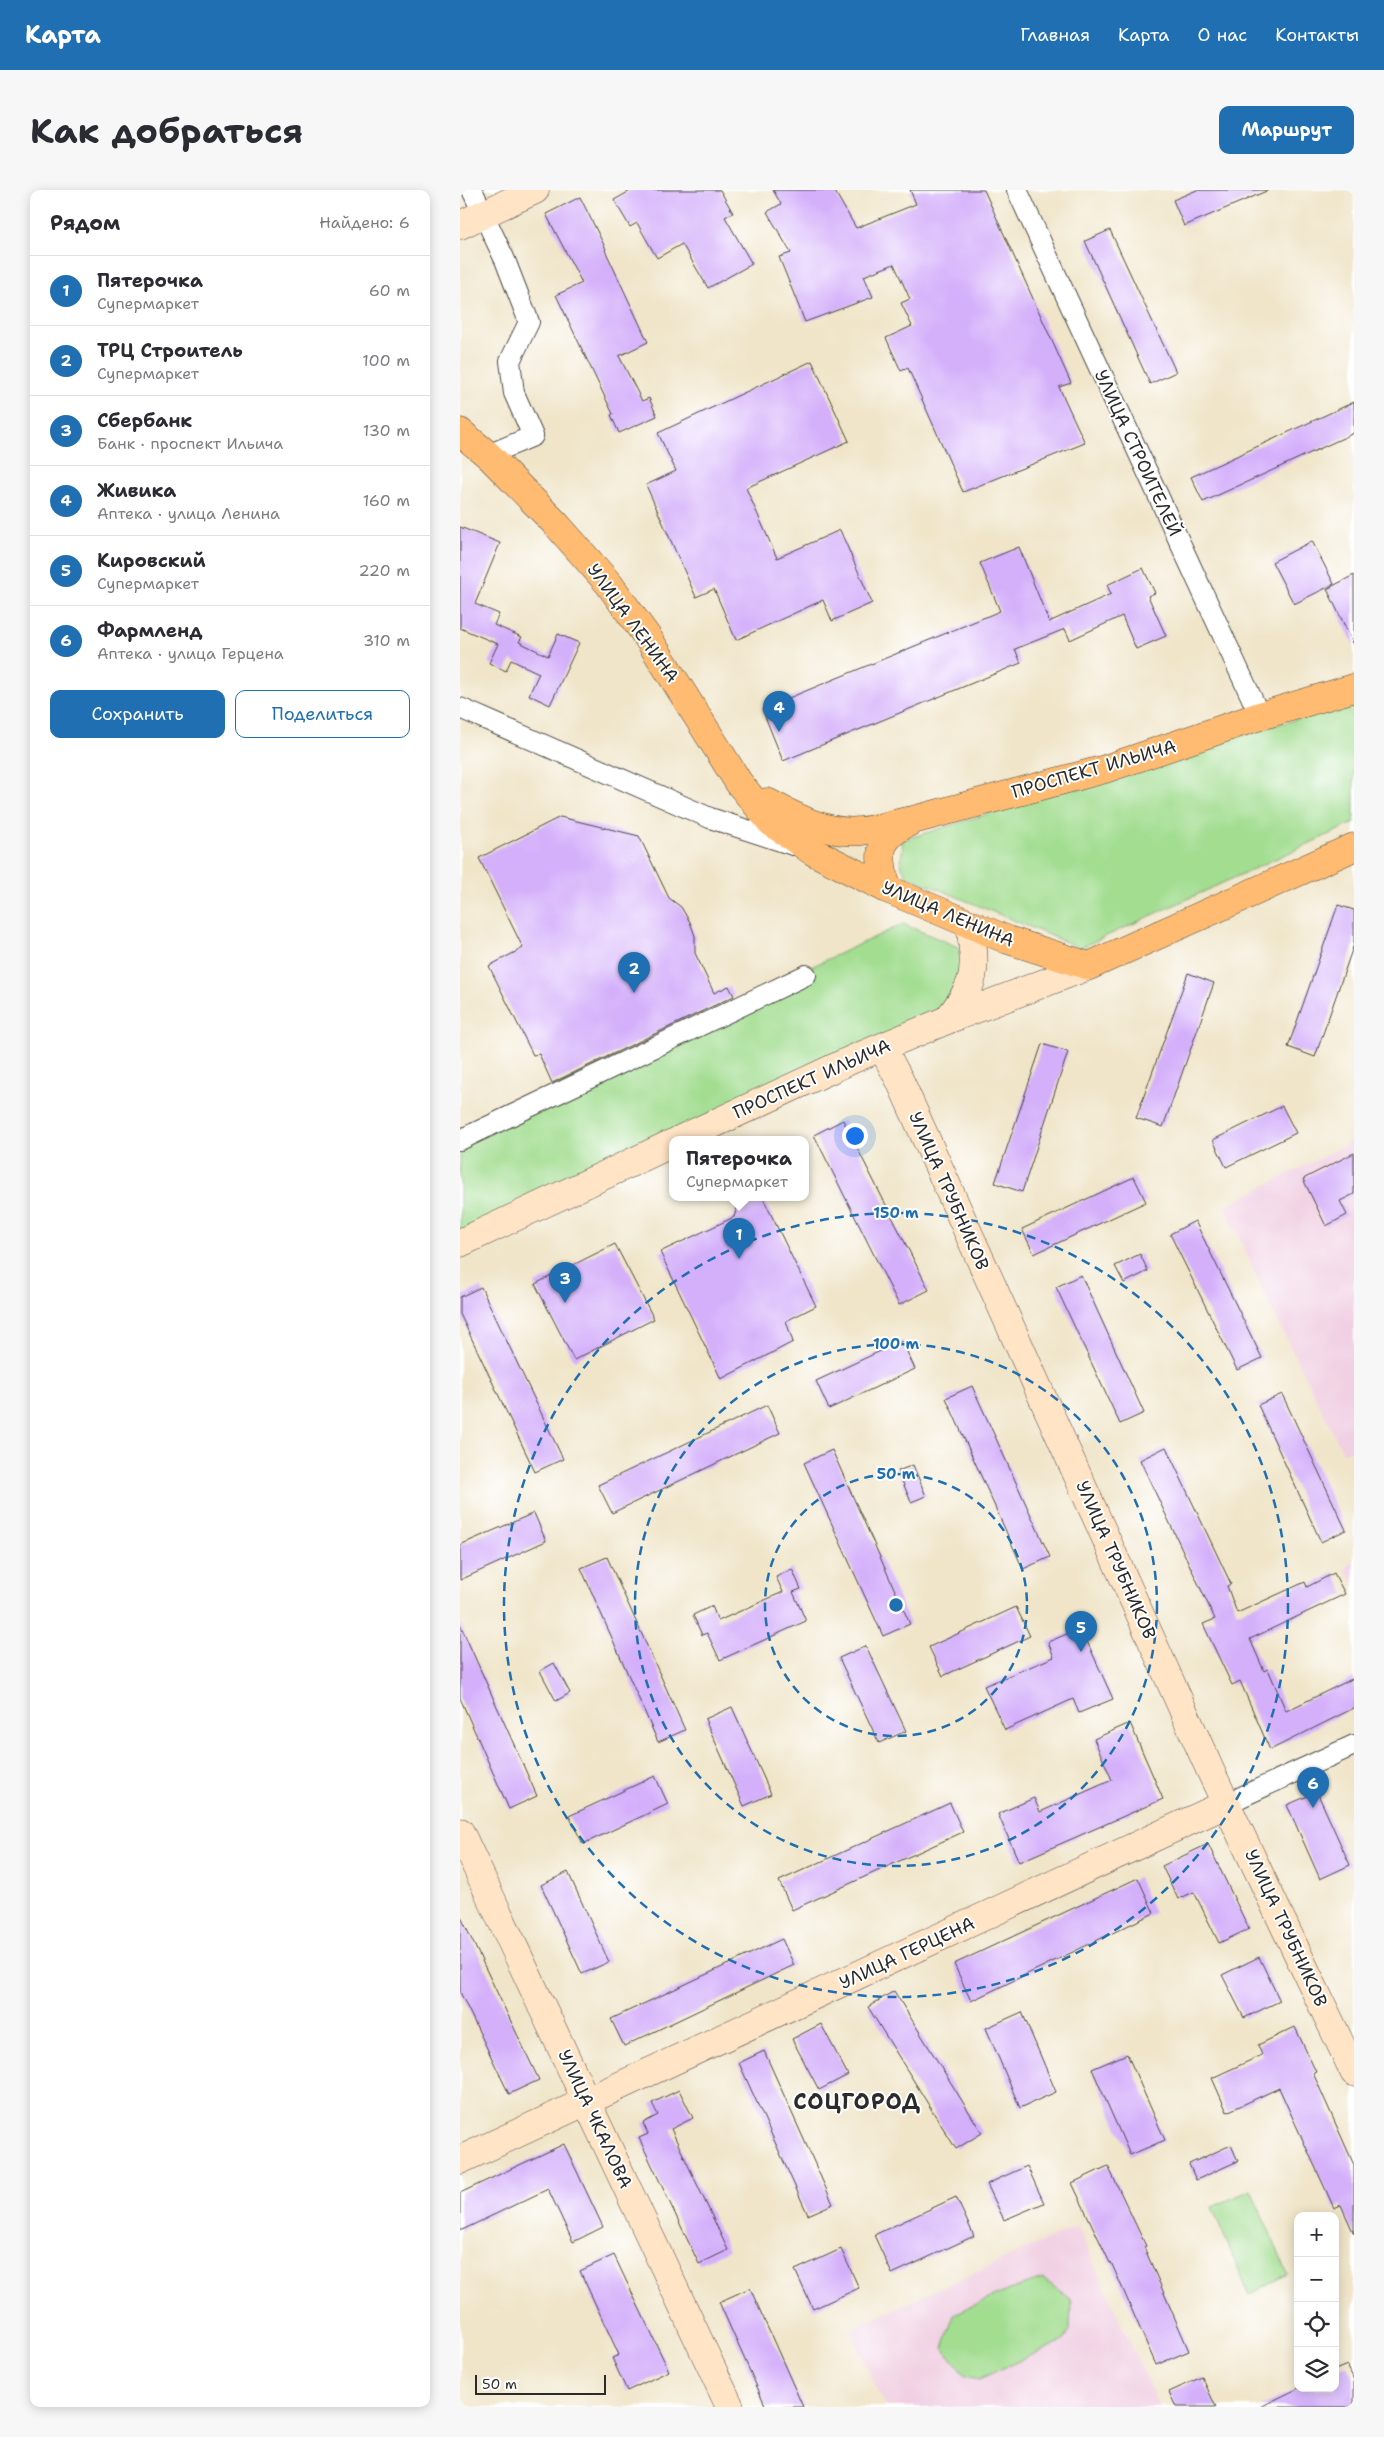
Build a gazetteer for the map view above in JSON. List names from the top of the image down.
{
  "streets": {
    "main road": ["УЛИЦА ЛЕНИНА", "ПРОСПЕКТ ИЛЬИЧА"],
    "street": [
      "УЛИЦА СТРОИТЕЛЕЙ",
      "УЛИЦА ТРУБНИКОВ",
      "УЛИЦА ГЕРЦЕНА",
      "УЛИЦА ЧКАЛОВА"
    ]
  },
  "crossings": [
    ["УЛИЦА СТРОИТЕЛЕЙ", "ПРОСПЕКТ ИЛЬИЧА"],
    ["УЛИЦА ЛЕНИНА", "ПРОСПЕКТ ИЛЬИЧА"],
    ["ПРОСПЕКТ ИЛЬИЧА", "УЛИЦА ТРУБНИКОВ"],
    ["УЛИЦА ТРУБНИКОВ", "УЛИЦА ГЕРЦЕНА"],
    ["УЛИЦА ГЕРЦЕНА", "УЛИЦА ЧКАЛОВА"]
  ],
  "districts": ["СОЦГОРОД"],
  "scale_bar": "50 m",
  "page": {
    "header": "Карта",
    "nav": [
      "Главная",
      "Карта",
      "О нас",
      "Контакты"
    ],
    "buttons": [
      "Маршрут",
      ["Сохранить", "Поделиться"]
    ],
    "title": "Как добраться",
    "heading": ["Рядом", "Найдено: 6"],
    "list": [
      {
        "mark": "1",
        "name": "Пятерочка",
        "note": "Супермаркет",
        "value": "60 m"
      },
      {
        "mark": "2",
        "name": "ТРЦ Строитель",
        "note": "Супермаркет",
        "value": "100 m"
      },
      {
        "mark": "3",
        "name": "Сбербанк",
        "note": "Банк · проспект Ильича",
        "value": "130 m"
      },
      {
        "mark": "4",
        "name": "Живика",
        "note": "Аптека · улица Ленина",
        "value": "160 m"
      },
      {
        "mark": "5",
        "name": "Кировский",
        "note": "Супермаркет",
        "value": "220 m"
      },
      {
        "mark": "6",
        "name": "Фармленд",
        "note": "Аптека · улица Герцена",
        "value": "310 m"
      }
    ],
    "pins": [
      "4",
      "2",
      "1",
      "3",
      "5",
      "6"
    ],
    "popup": ["Пятерочка", "Супермаркет"],
    "map_buttons": ["+", "−"],
    "scale": "50 m"
  },
  "rings": ["150 m", "100 m", "50 m"]
}
